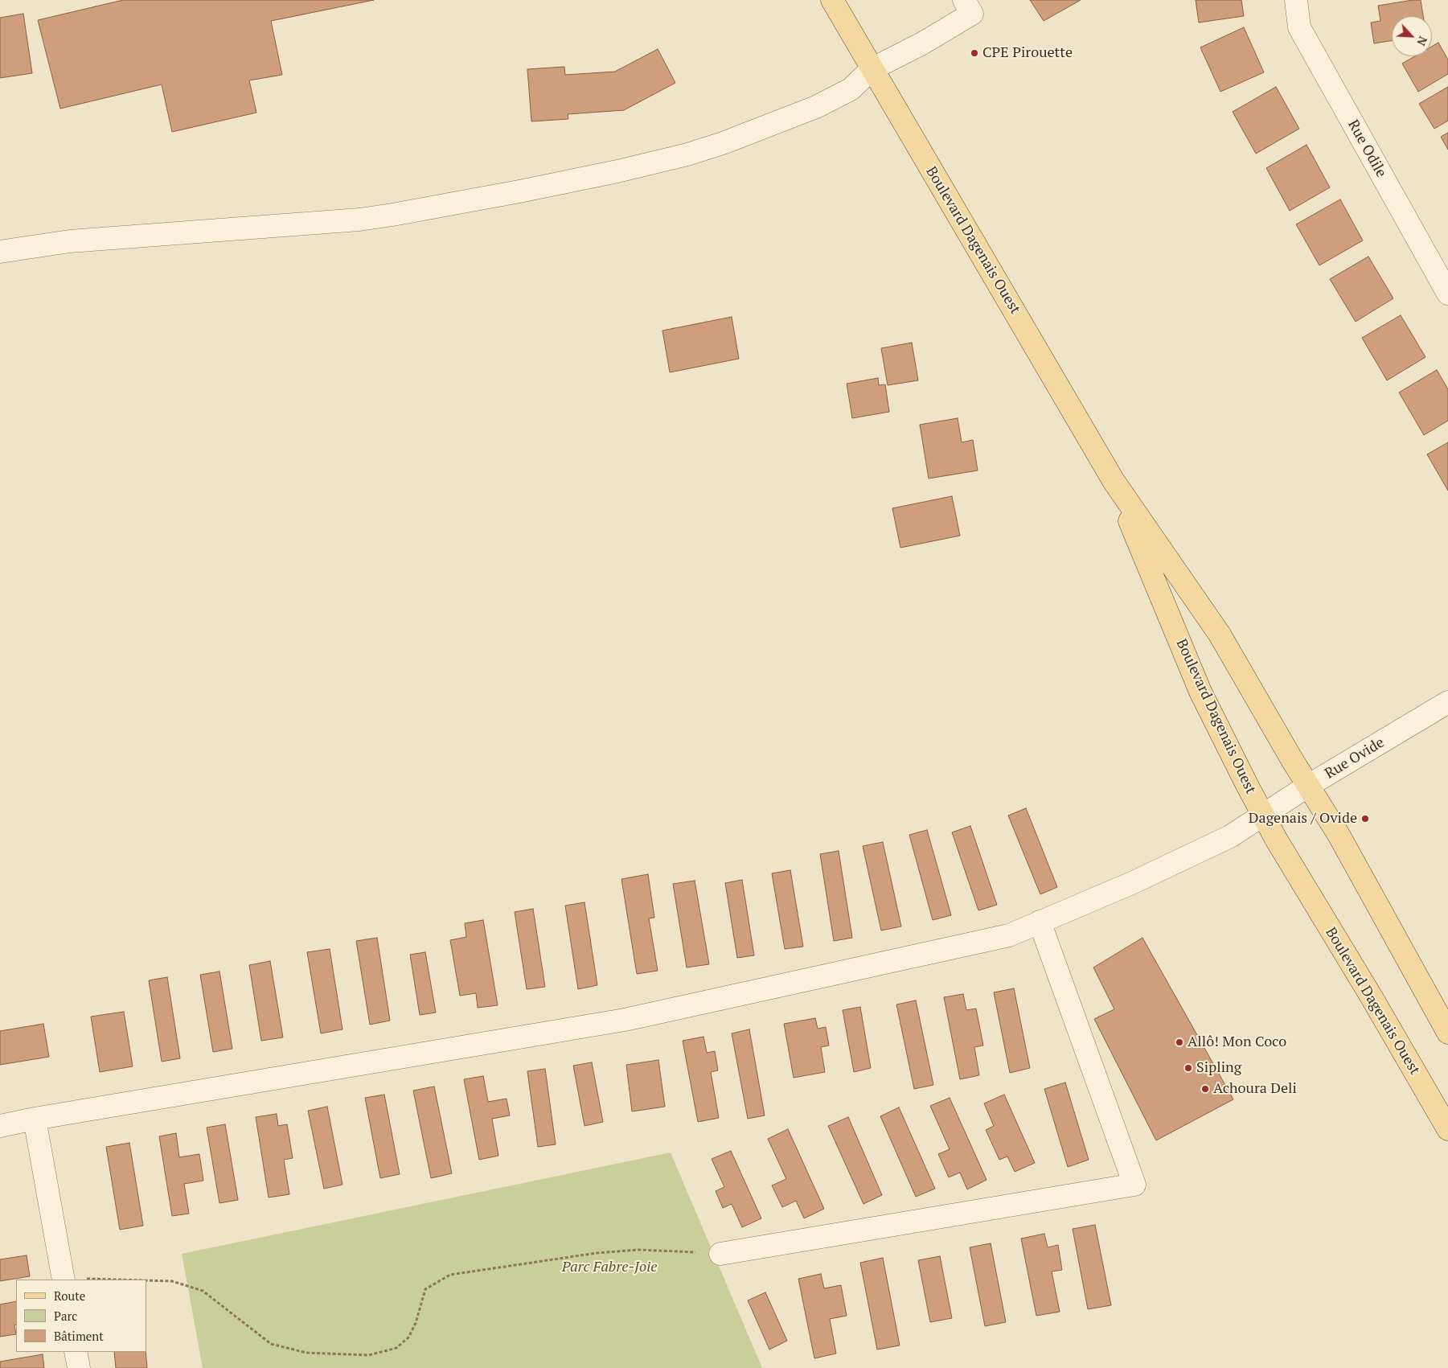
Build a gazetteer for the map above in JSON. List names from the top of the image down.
{
  "streets": {
    "main road": ["Boulevard Dagenais Ouest"],
    "street": ["Rue Odile", "Rue Ovide"]
  },
  "crossings": [
    ["Boulevard Dagenais Ouest", "Rue Ovide"]
  ],
  "parks": ["Parc Fabre-Joie"],
  "places": [
    "CPE Pirouette",
    "Dagenais / Ovide",
    "Allô! Mon Coco",
    "Sipling",
    "Achoura Deli"
  ],
  "legend": ["Route", "Parc", "Bâtiment"],
  "north": "bottom right"
}
